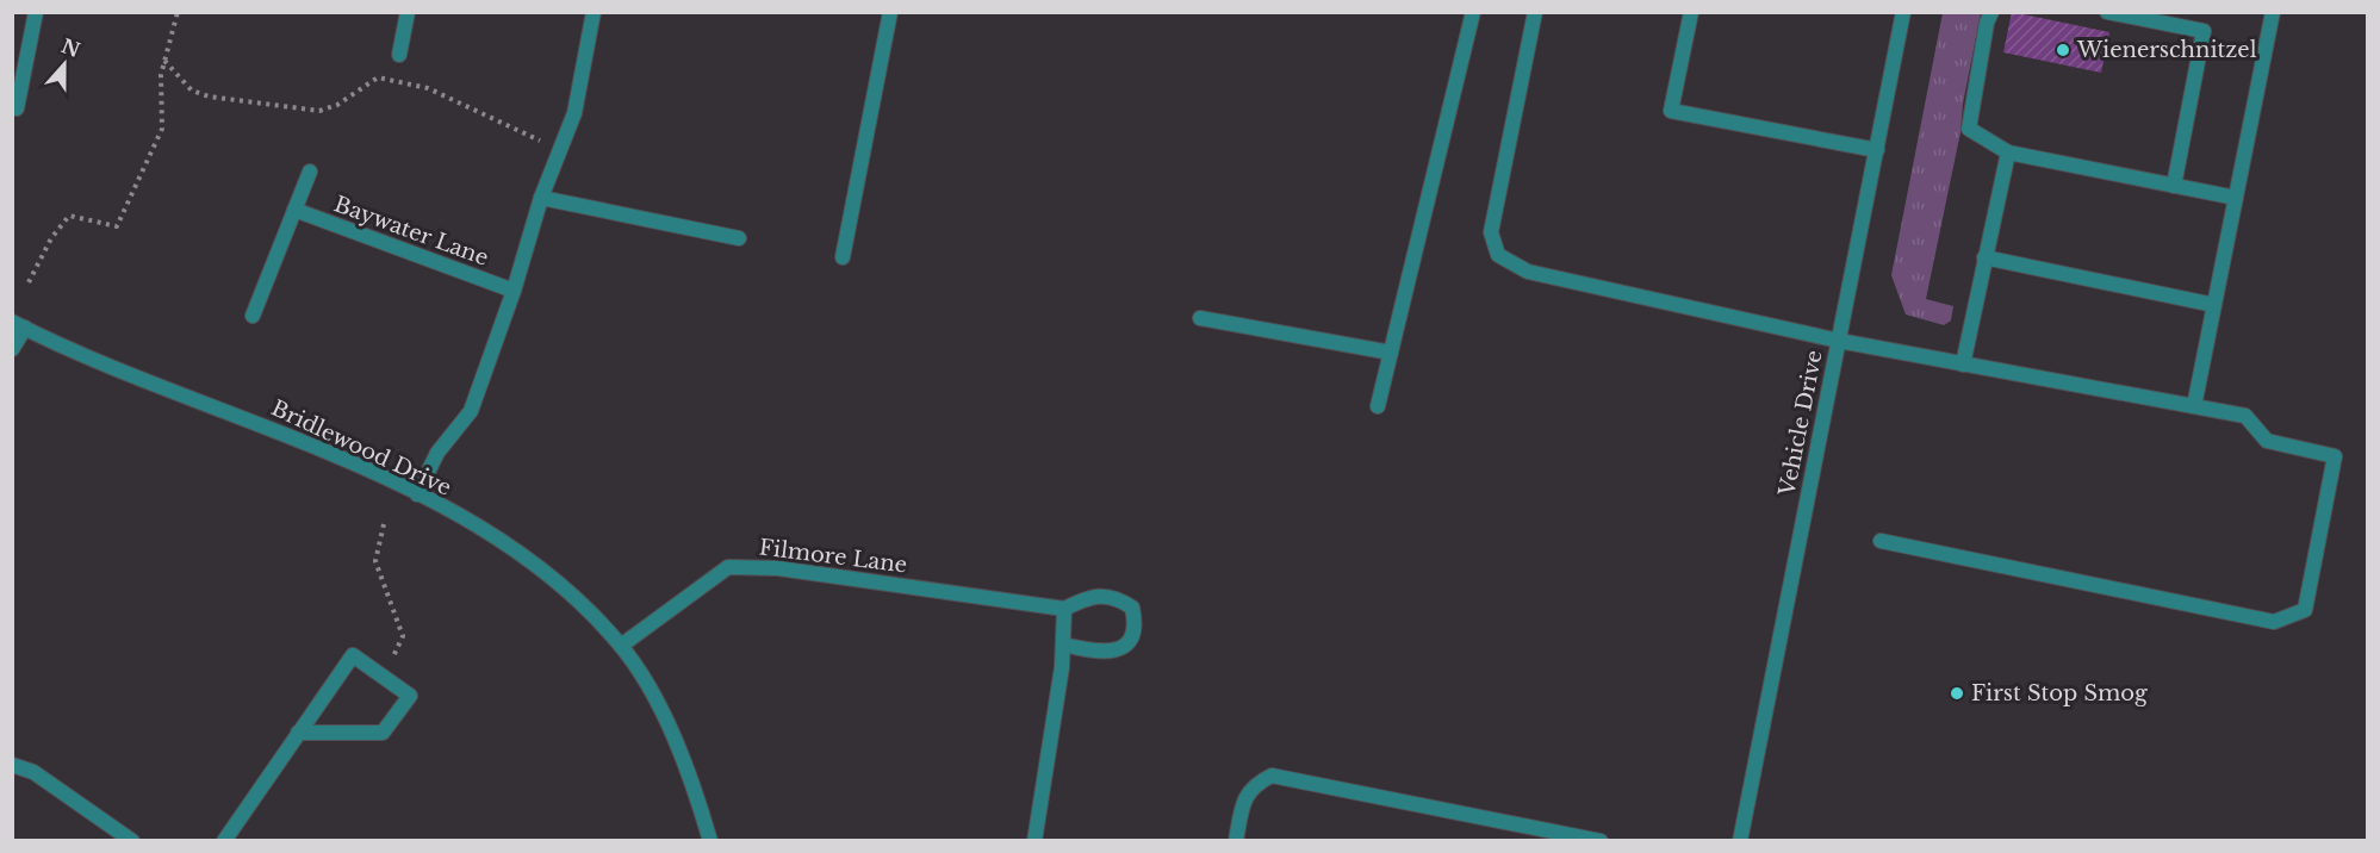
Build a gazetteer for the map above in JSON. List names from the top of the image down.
{
  "streets": {
    "street": [
      "Baywater Lane",
      "Vehicle Drive",
      "Bridlewood Drive",
      "Filmore Lane"
    ]
  },
  "crossings": [
    ["Bridlewood Drive", "Filmore Lane"]
  ],
  "places": ["Wienerschnitzel", "First Stop Smog"],
  "north": "top"
}
